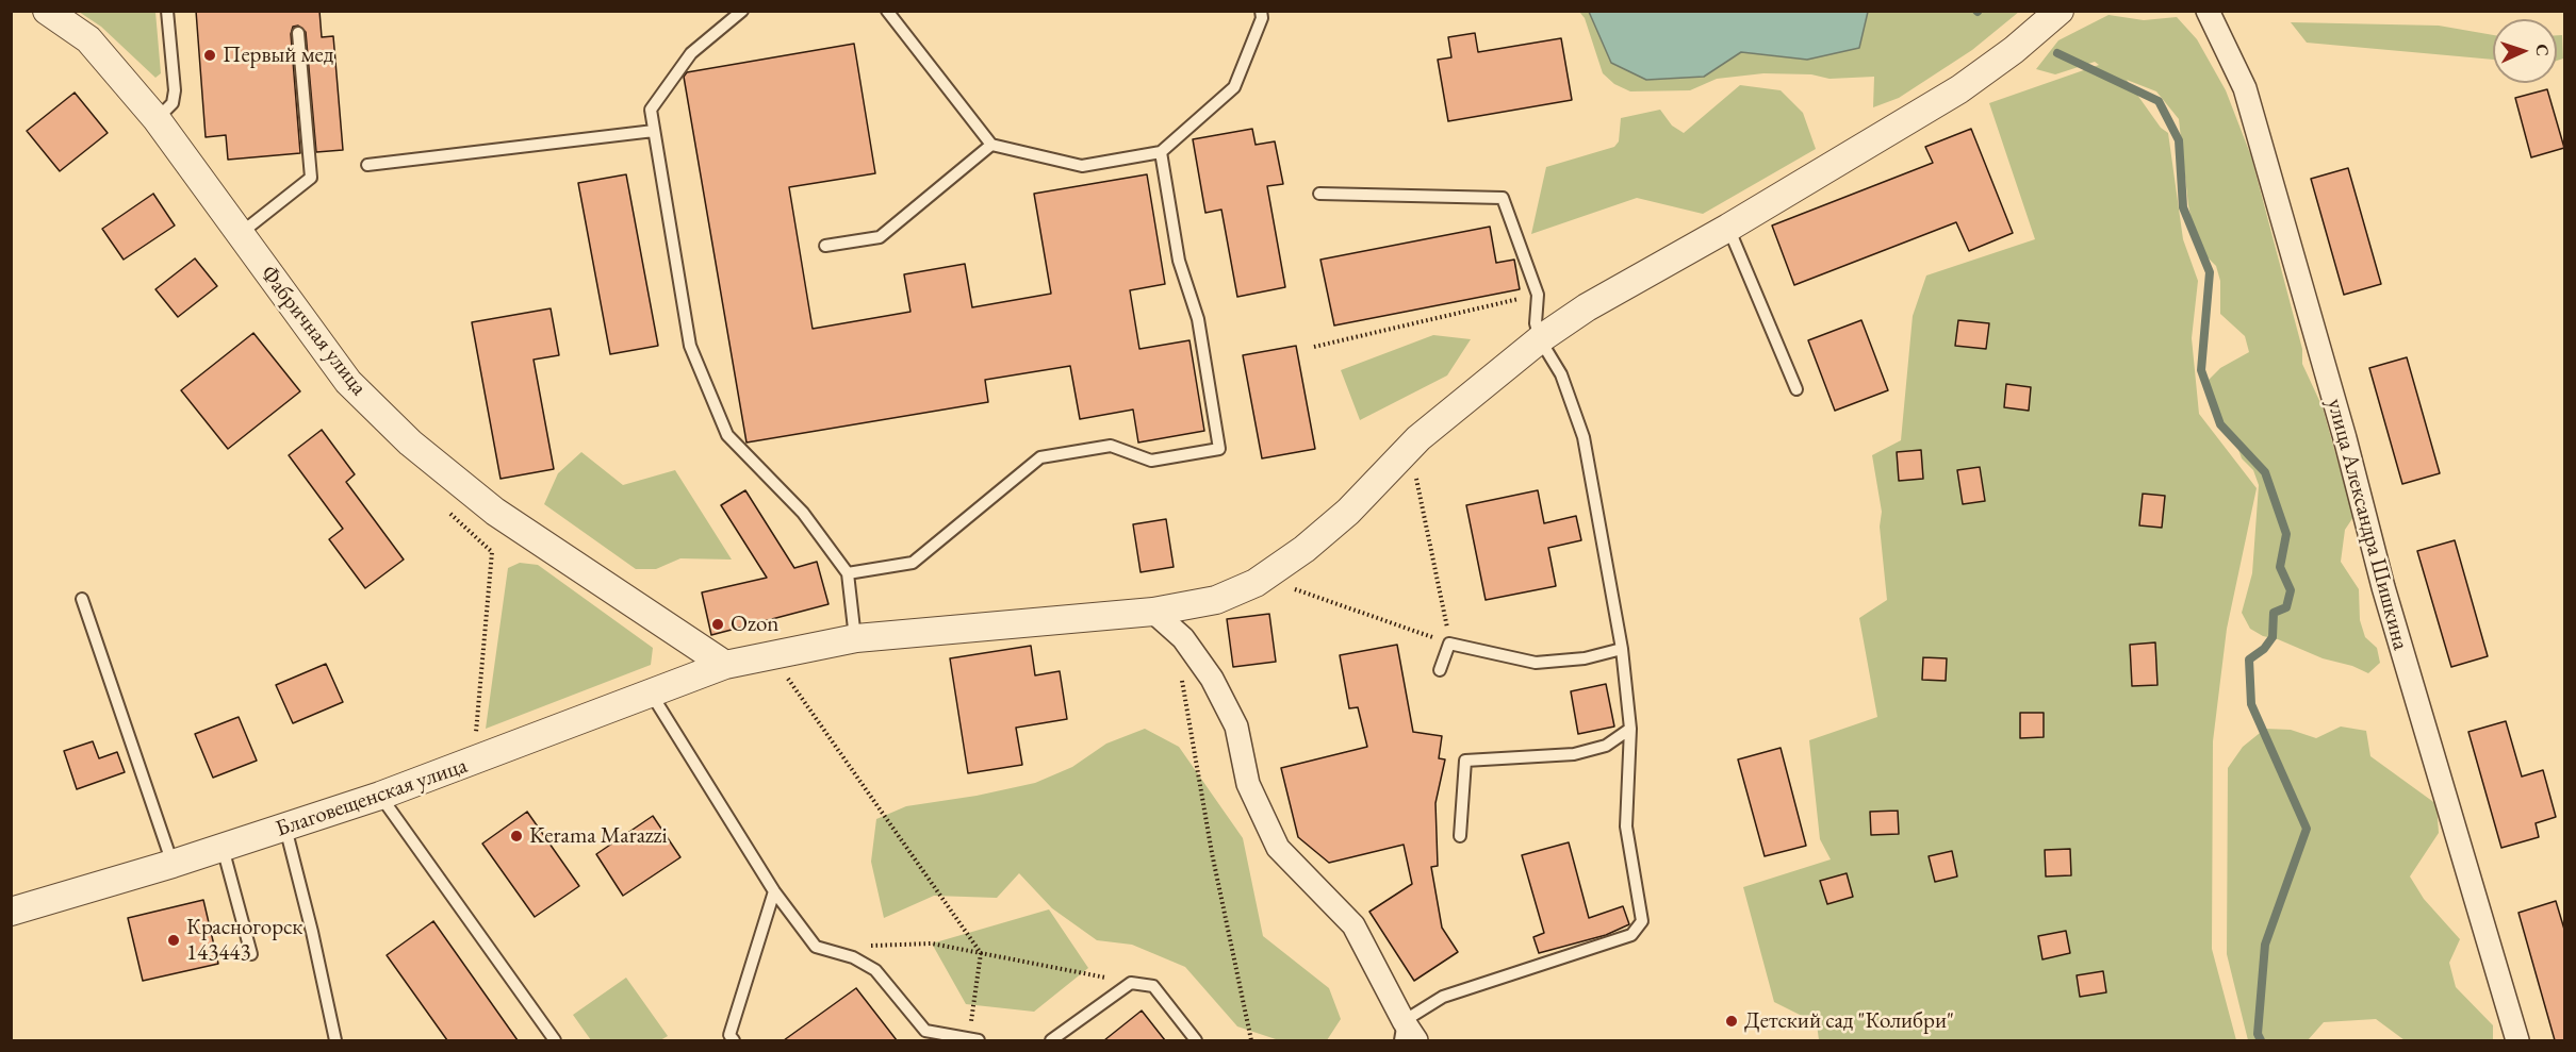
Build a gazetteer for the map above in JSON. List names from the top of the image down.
{
  "streets": {
    "street": ["Фабричная улица", "улица Александра Шишкина", "Благовещенская улица"]
  },
  "crossings": [
    ["Фабричная улица", "Благовещенская улица"]
  ],
  "places": [
    "Первый мед",
    "Ozon",
    "Kerama Marazzi",
    "Красногорск 143443",
    "Детский сад \"Колибри\""
  ],
  "north": "right"
}
